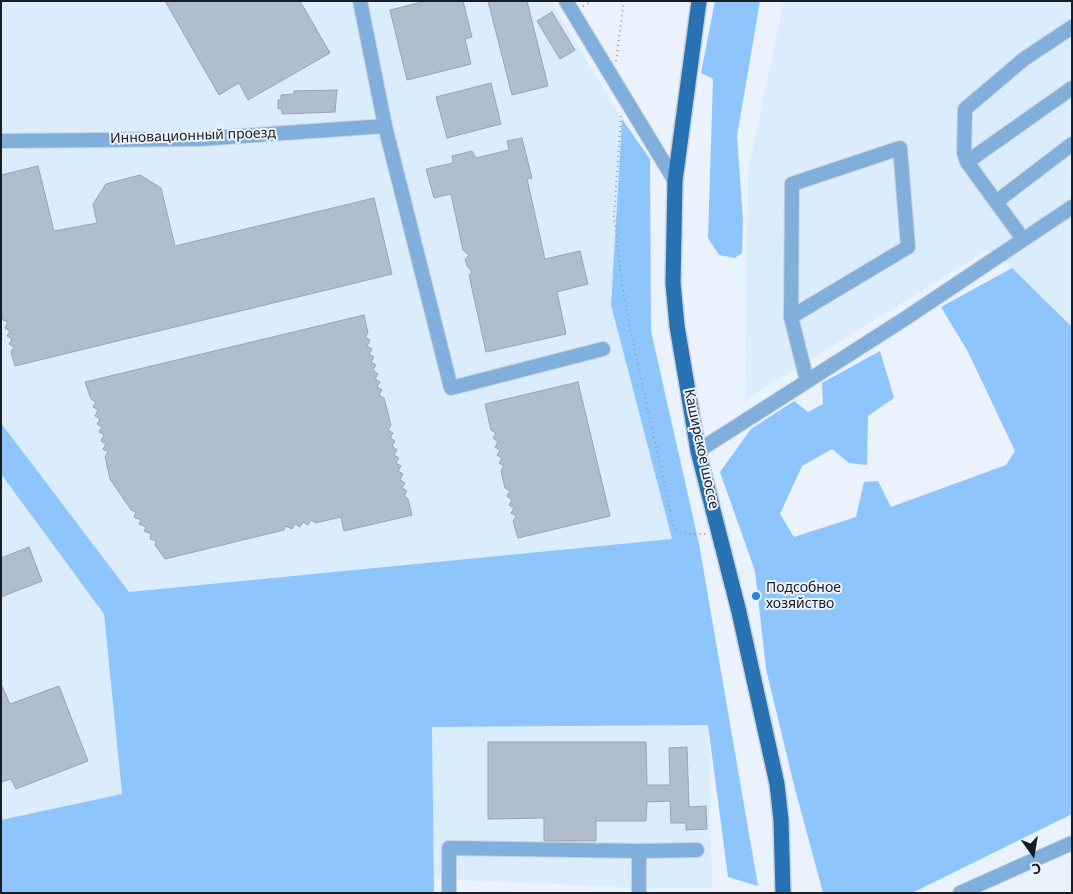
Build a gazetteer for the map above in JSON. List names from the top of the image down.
{
  "streets": {
    "main road": ["Каширское шоссе"],
    "street": ["Инновационный проезд"]
  },
  "places": ["Подсобное хозяйство"],
  "north": "bottom"
}
